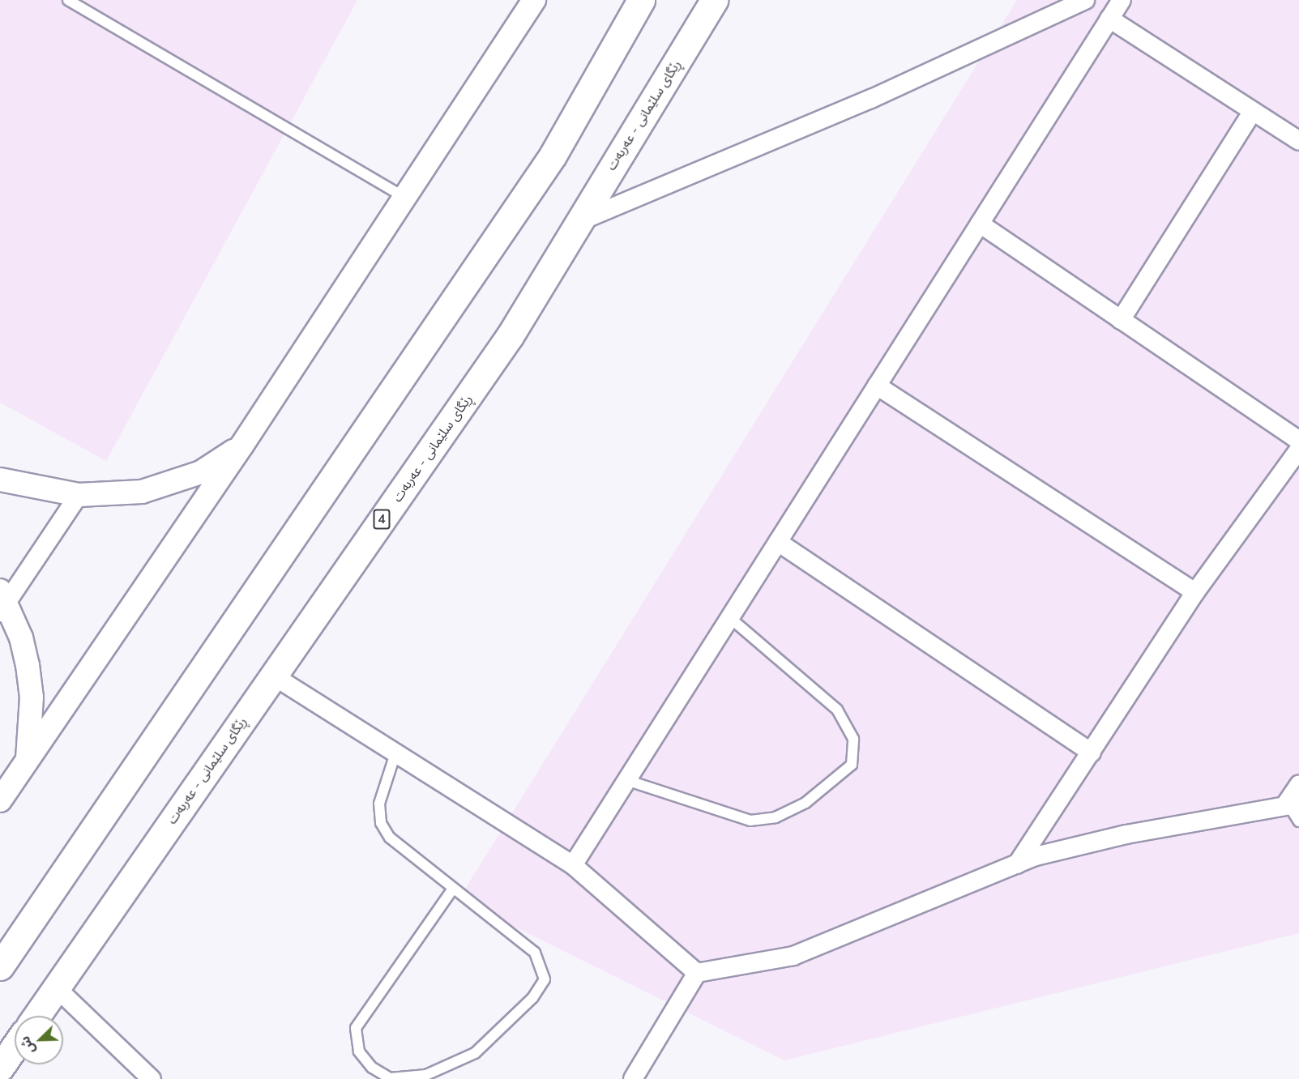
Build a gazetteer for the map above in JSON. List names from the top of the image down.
{
  "streets": {
    "highway": ["ڕێگای سلێمانی - عەربەت", "4"]
  },
  "north": "bottom left"
}
